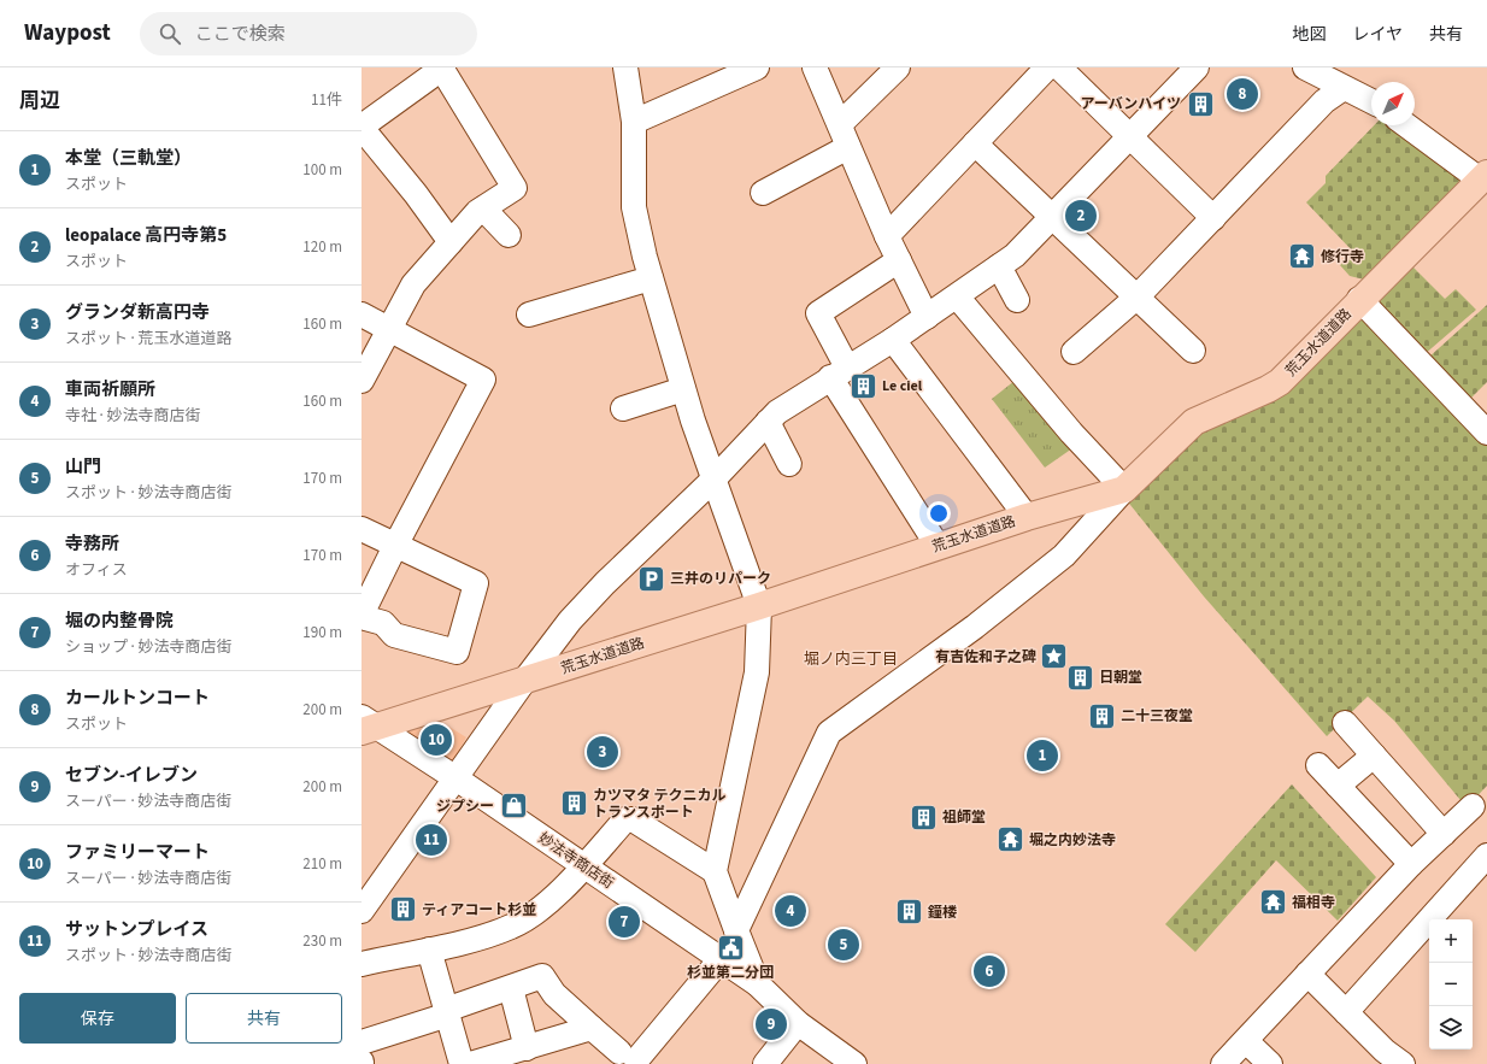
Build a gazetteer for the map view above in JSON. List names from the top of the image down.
{
  "streets": {
    "main road": ["荒玉水道道路"],
    "street": ["妙法寺商店街"]
  },
  "crossings": [
    ["荒玉水道道路", "妙法寺商店街"]
  ],
  "districts": ["堀ノ内三丁目"],
  "places": {
    "building": [
      "アーバンハイツ",
      "Le ciel",
      "日朝堂",
      "二十三夜堂",
      "カツマタ テクニカル トランスポート",
      "祖師堂",
      "ティアコート杉並",
      "鐘楼"
    ],
    "temple": ["修行寺", "堀之内妙法寺", "福相寺"],
    "parking": ["三井のリパーク"],
    "place": ["有吉佐和子之碑"],
    "shop": ["ジプシー"],
    "public building": ["杉並第二分団"]
  },
  "north": "top right",
  "page": {
    "header": "Waypost",
    "search": "ここで検索",
    "nav": ["地図", "レイヤ", "共有"],
    "heading": ["周辺", "11件"],
    "pins": [
      "8",
      "2",
      "10",
      "3",
      "1",
      "11",
      "4",
      "7",
      "5",
      "6",
      "9"
    ],
    "list": [
      {
        "mark": "1",
        "name": "本堂（三軌堂）",
        "note": "スポット",
        "value": "100 m"
      },
      {
        "mark": "2",
        "name": "leopalace 高円寺第5",
        "note": "スポット",
        "value": "120 m"
      },
      {
        "mark": "3",
        "name": "グランダ新高円寺",
        "note": "スポット · 荒玉水道道路",
        "value": "160 m"
      },
      {
        "mark": "4",
        "name": "車両祈願所",
        "note": "寺社 · 妙法寺商店街",
        "value": "160 m"
      },
      {
        "mark": "5",
        "name": "山門",
        "note": "スポット · 妙法寺商店街",
        "value": "170 m"
      },
      {
        "mark": "6",
        "name": "寺務所",
        "note": "オフィス",
        "value": "170 m"
      },
      {
        "mark": "7",
        "name": "堀の内整骨院",
        "note": "ショップ · 妙法寺商店街",
        "value": "190 m"
      },
      {
        "mark": "8",
        "name": "カールトンコート",
        "note": "スポット",
        "value": "200 m"
      },
      {
        "mark": "9",
        "name": "セブン-イレブン",
        "note": "スーパー · 妙法寺商店街",
        "value": "200 m"
      },
      {
        "mark": "10",
        "name": "ファミリーマート",
        "note": "スーパー · 妙法寺商店街",
        "value": "210 m"
      },
      {
        "mark": "11",
        "name": "サットンプレイス",
        "note": "スポット · 妙法寺商店街",
        "value": "230 m"
      }
    ],
    "map_buttons": ["+", "−"],
    "buttons": ["保存", "共有"]
  }
}
